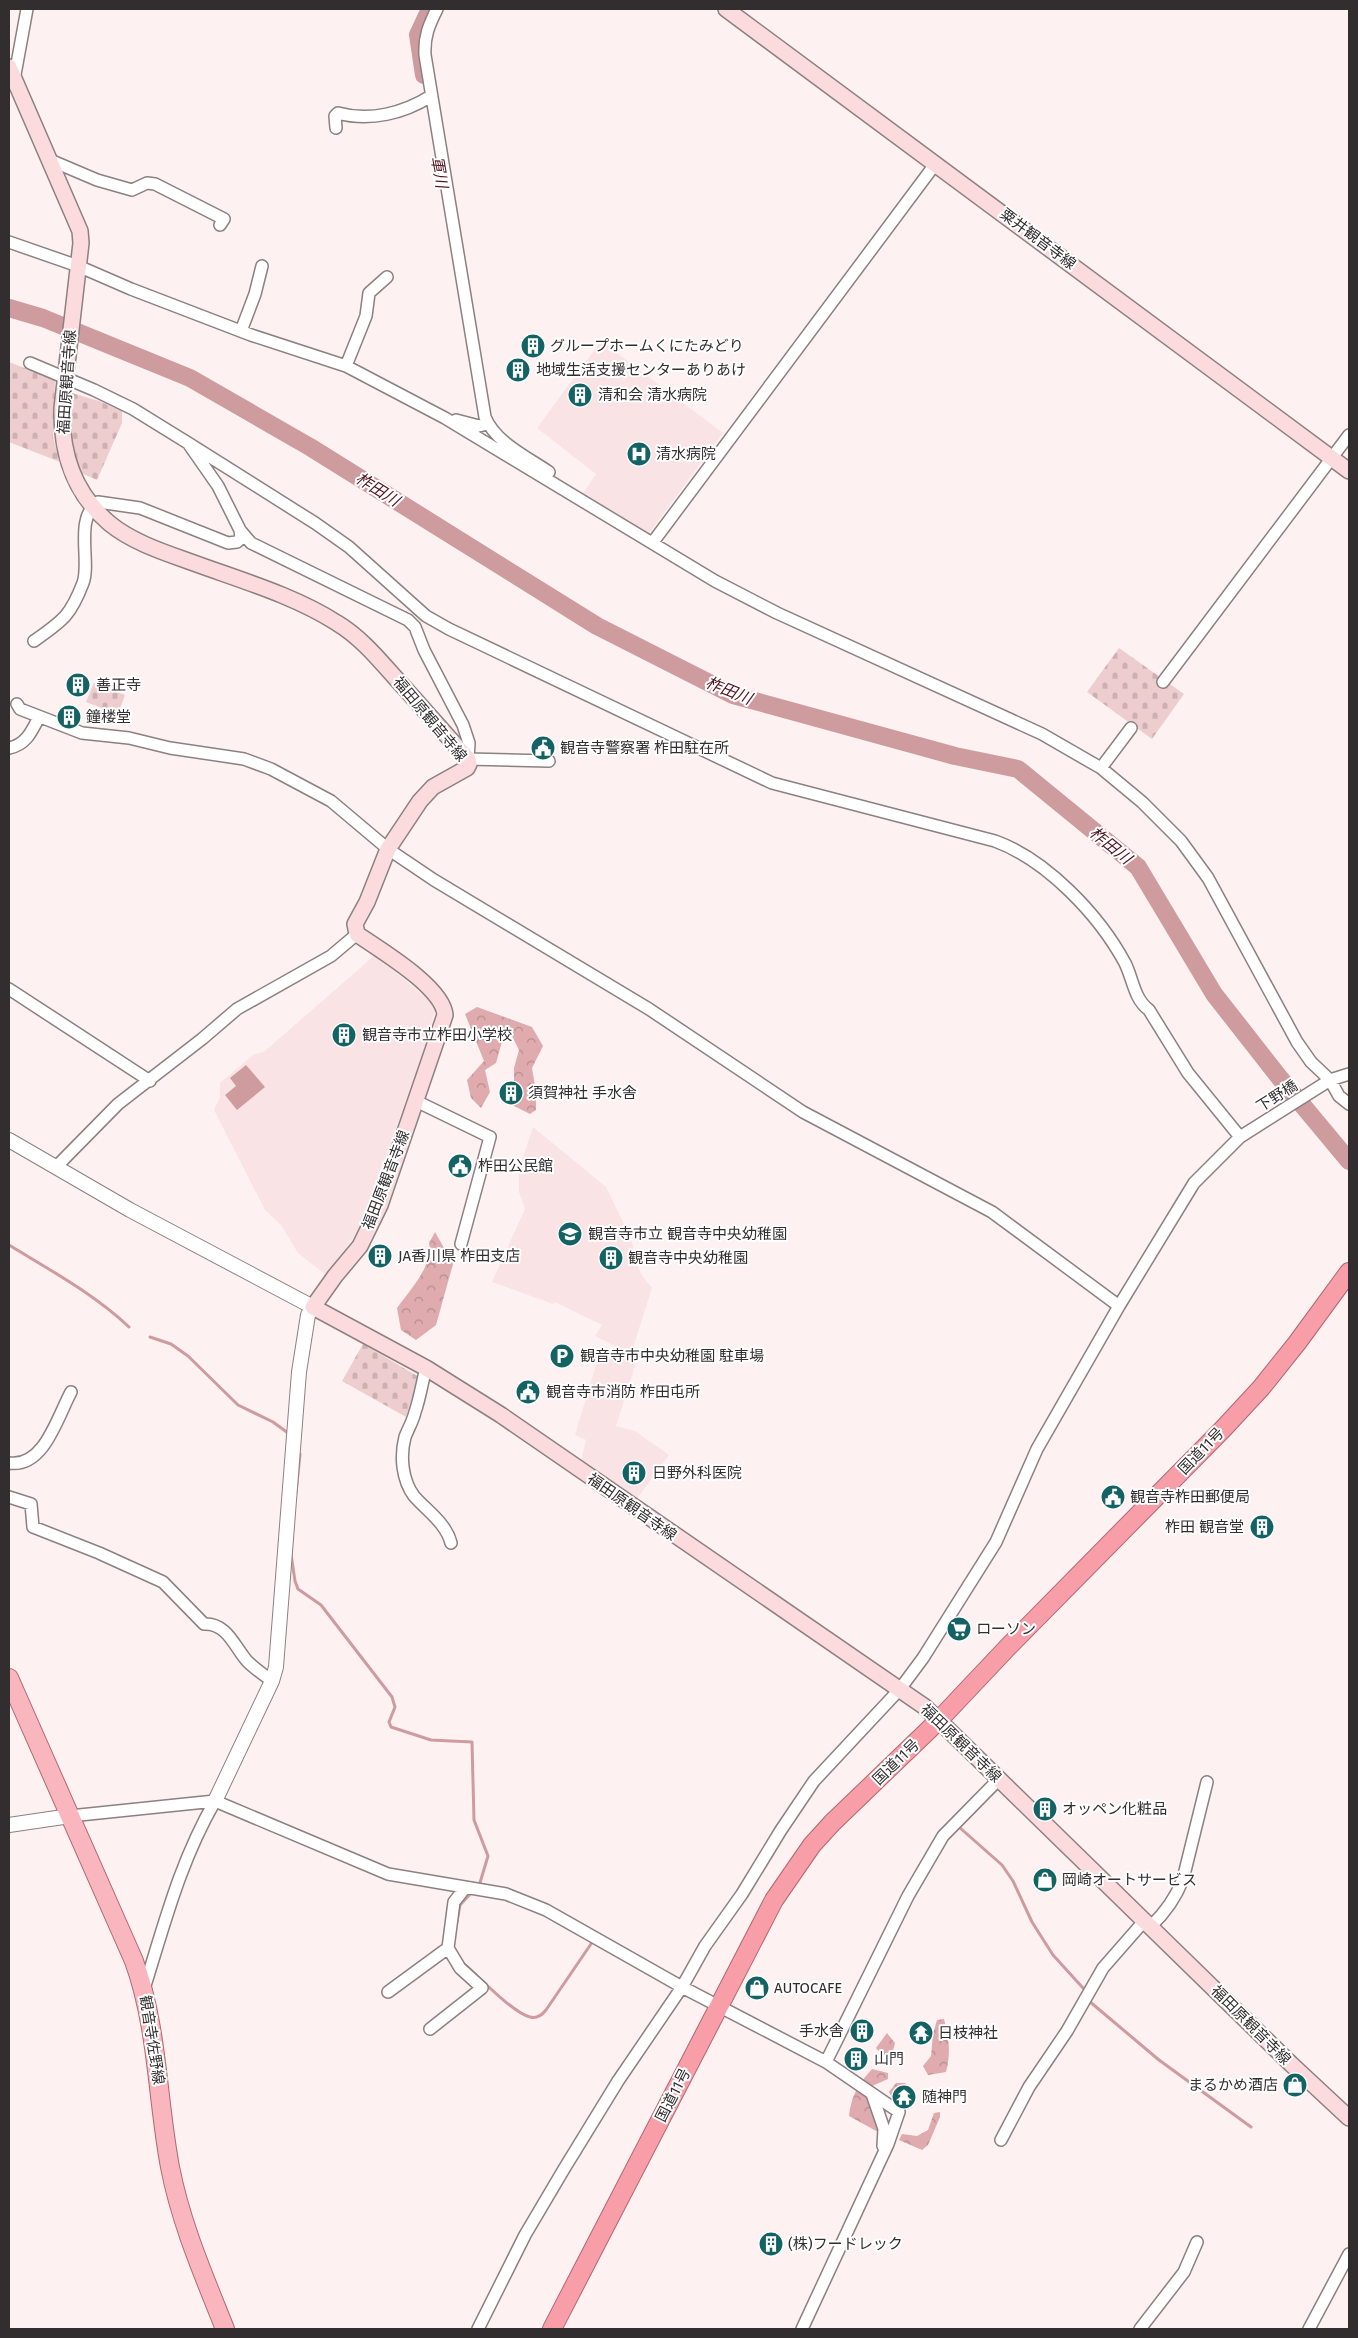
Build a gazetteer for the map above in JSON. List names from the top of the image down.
{
  "streets": {
    "highway": ["国道11号"],
    "main road": ["粟井観音寺線", "福田原観音寺線", "観音寺佐野線"],
    "street": ["下野橋"]
  },
  "crossings": [
    ["福田原観音寺線", "下野橋"],
    ["福田原観音寺線", "国道11号"]
  ],
  "water": ["軍川", "柞田川"],
  "places": {
    "building": [
      "グループホームくにたみどり",
      "地域生活支援センターありあけ",
      "清和会 清水病院",
      "善正寺",
      "鐘楼堂",
      "観音寺市立柞田小学校",
      "須賀神社 手水舎",
      "JA香川県 柞田支店",
      "観音寺中央幼稚園",
      "日野外科医院",
      "柞田 観音堂",
      "オッペン化粧品",
      "手水舎",
      "山門",
      "(株)フードレック"
    ],
    "hospital": ["清水病院"],
    "public building": [
      "観音寺警察署 柞田駐在所",
      "柞田公民館",
      "観音寺市消防 柞田屯所",
      "観音寺柞田郵便局"
    ],
    "school or university": ["観音寺市立 観音寺中央幼稚園"],
    "parking": ["観音寺市中央幼稚園 駐車場"],
    "supermarket": ["ローソン"],
    "shop": ["岡崎オートサービス", "AUTOCAFE", "まるかめ酒店"],
    "temple": ["日枝神社", "随神門"]
  }
}
